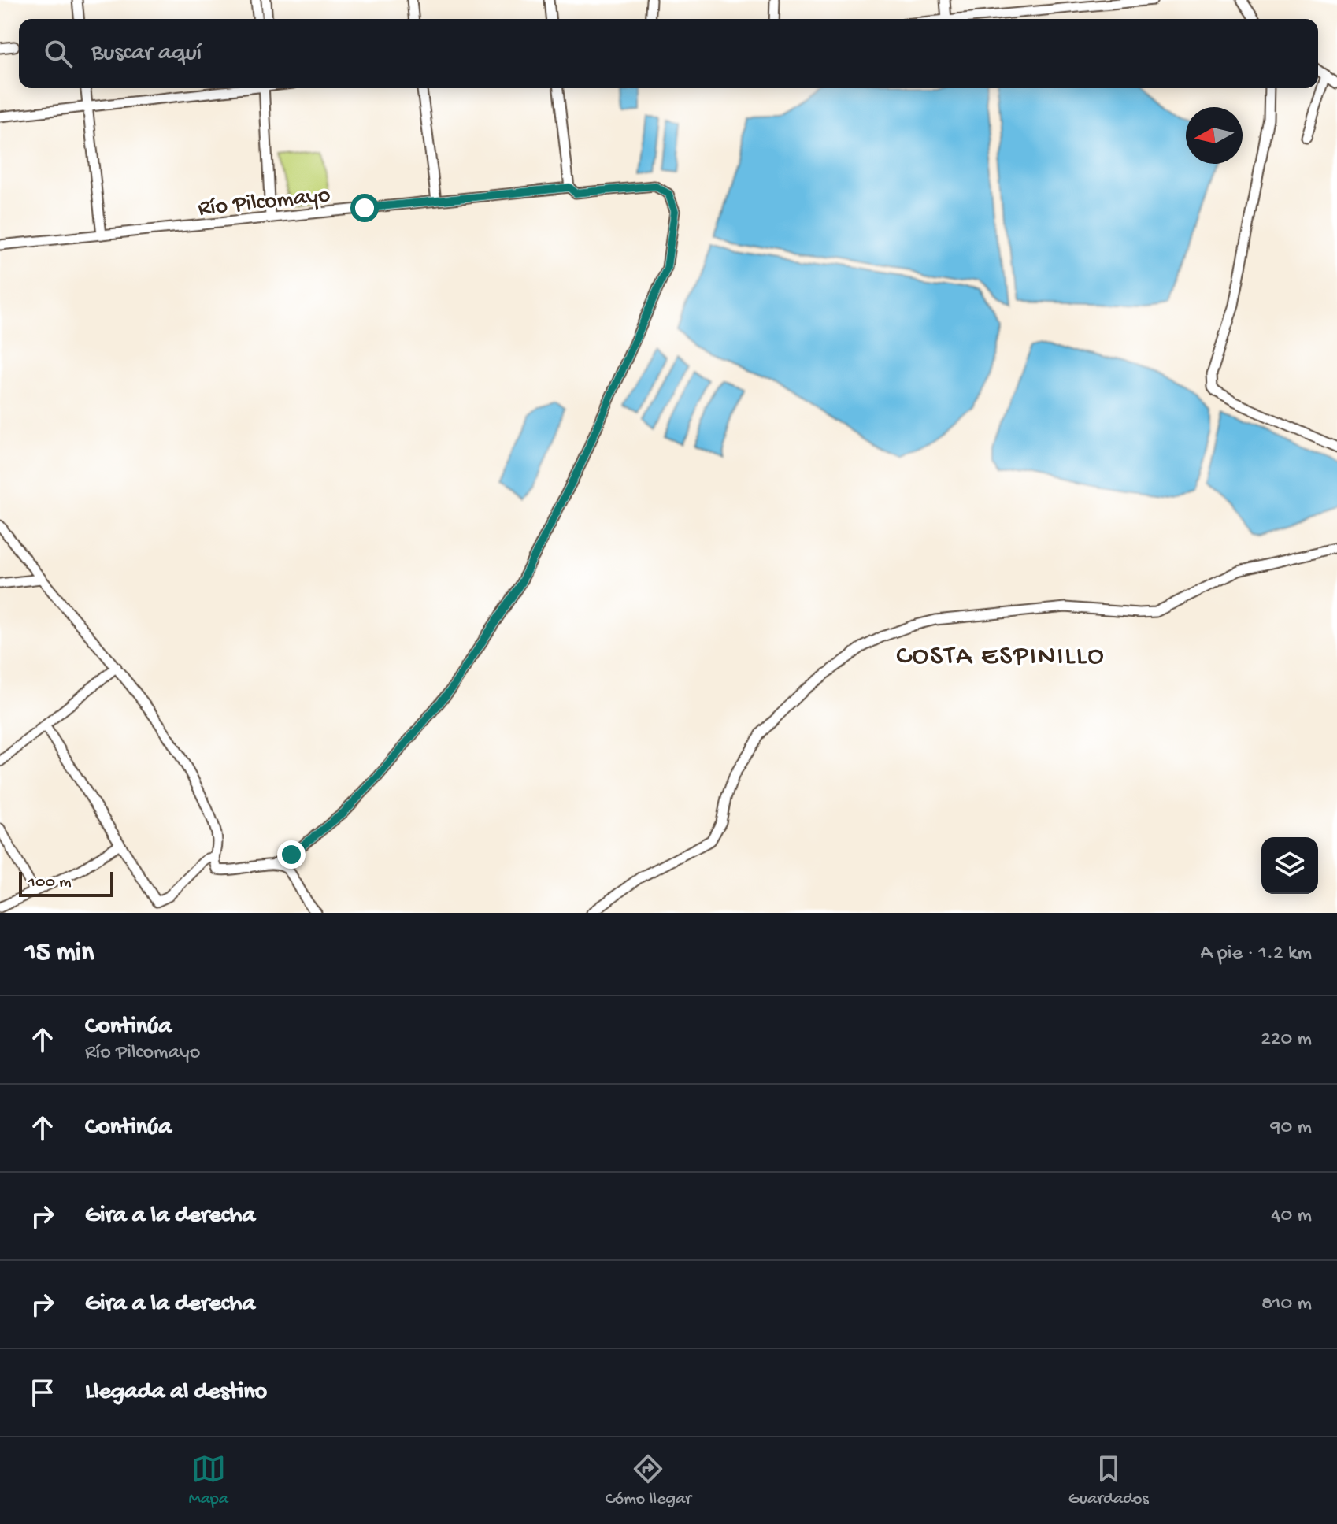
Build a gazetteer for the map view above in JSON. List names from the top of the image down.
{
  "streets": {
    "street": ["Río Pilcomayo"]
  },
  "districts": ["COSTA ESPINILLO"],
  "scale_bar": "100 m",
  "north": "left",
  "page": {
    "search": "Buscar aquí",
    "scale": "100 m",
    "heading": ["15 min", "A pie · 1.2 km"],
    "list": [
      ["Continúa", "Río Pilcomayo", "220 m"],
      ["Continúa", "90 m"],
      ["Gira a la derecha", "40 m"],
      ["Gira a la derecha", "810 m"],
      "Llegada al destino"
    ],
    "nav": ["Mapa", "Cómo llegar", "Guardados"]
  }
}
